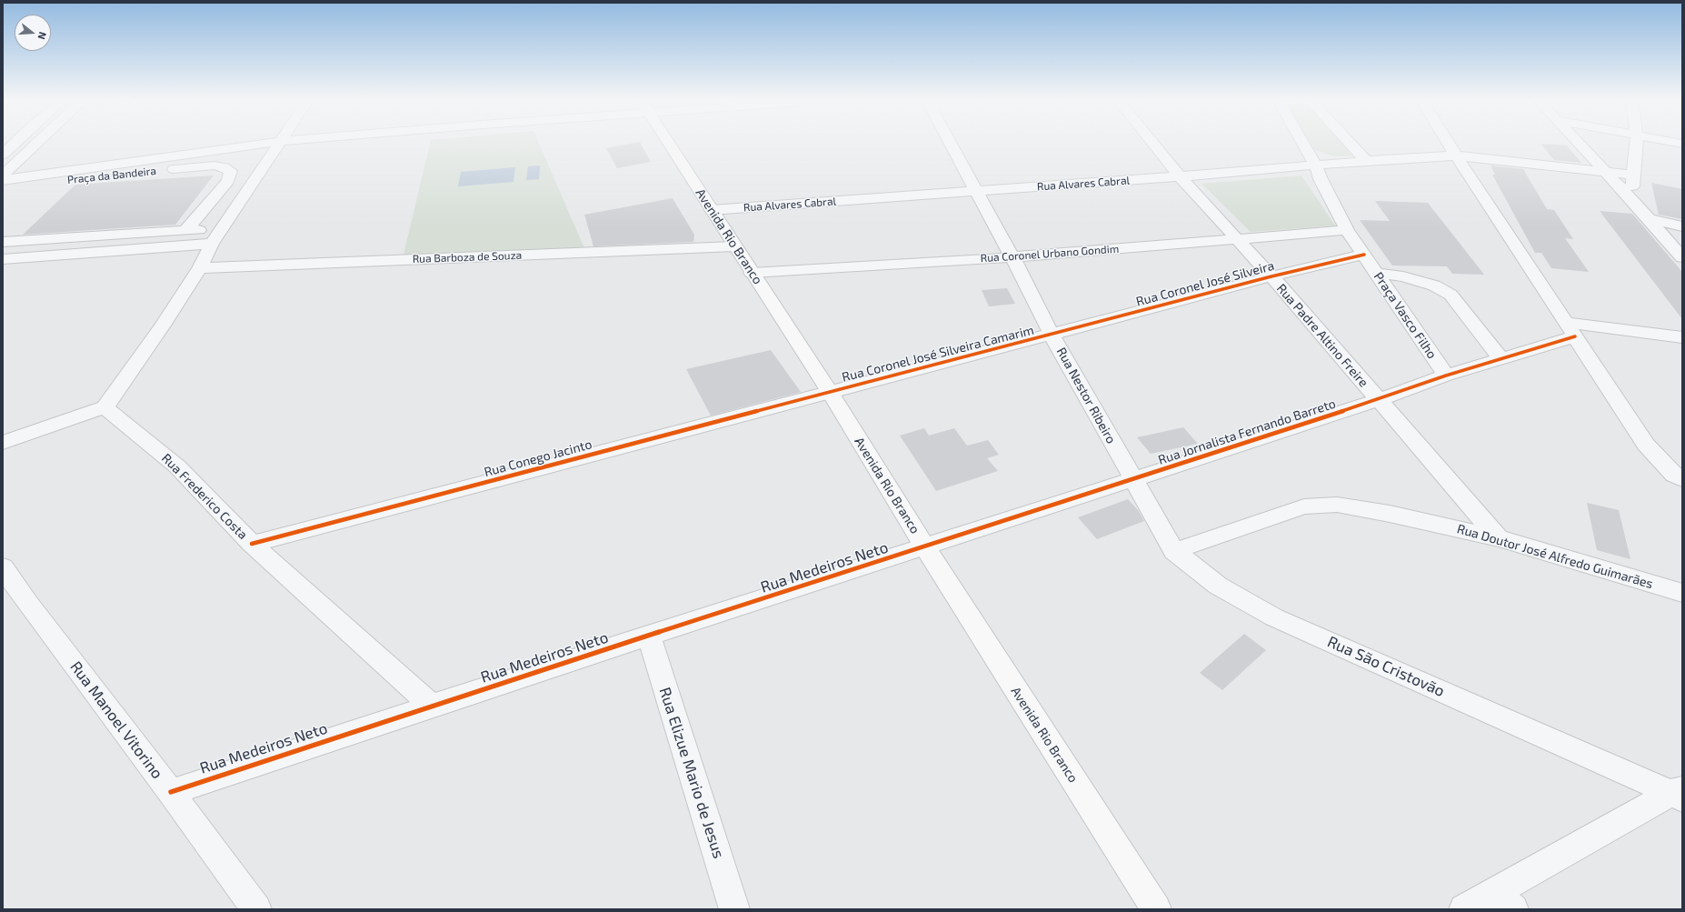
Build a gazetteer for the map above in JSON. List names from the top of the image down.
{
  "streets": {
    "main road": ["Avenida Rio Branco"],
    "street": [
      "Praça da Bandeira",
      "Rua Alvares Cabral",
      "Rua Coronel Urbano Gondim",
      "Rua Barboza de Souza",
      "Rua Coronel José Silveira",
      "Praça Vasco Filho",
      "Rua Padre Altino Freire",
      "Rua Coronel José Silveira Camarim",
      "Rua Nestor Ribeiro",
      "Rua Jornalista Fernando Barreto",
      "Rua Conego Jacinto",
      "Rua Frederico Costa",
      "Rua Doutor José Alfredo Guimarães",
      "Rua Medeiros Neto",
      "Rua São Cristovão",
      "Rua Manoel Vitorino",
      "Rua Elizue Mario de Jesus"
    ]
  },
  "crossings": [
    ["Rua Alvares Cabral", "Avenida Rio Branco"],
    ["Rua Alvares Cabral", "Praça Vasco Filho"],
    ["Rua Alvares Cabral", "Rua Padre Altino Freire"],
    ["Rua Alvares Cabral", "Rua Nestor Ribeiro"],
    ["Avenida Rio Branco", "Rua Coronel Urbano Gondim"],
    ["Avenida Rio Branco", "Rua Barboza de Souza"],
    ["Avenida Rio Branco", "Rua Coronel José Silveira Camarim"],
    ["Avenida Rio Branco", "Rua Jornalista Fernando Barreto"],
    ["Avenida Rio Branco", "Rua Conego Jacinto"],
    ["Avenida Rio Branco", "Rua Medeiros Neto"],
    ["Rua Coronel Urbano Gondim", "Praça Vasco Filho"],
    ["Rua Coronel Urbano Gondim", "Rua Padre Altino Freire"],
    ["Rua Coronel Urbano Gondim", "Rua Nestor Ribeiro"],
    ["Rua Coronel José Silveira", "Praça Vasco Filho"],
    ["Rua Coronel José Silveira", "Rua Padre Altino Freire"],
    ["Rua Coronel José Silveira", "Rua Coronel José Silveira Camarim"],
    ["Rua Coronel José Silveira", "Rua Nestor Ribeiro"],
    ["Praça Vasco Filho", "Rua Jornalista Fernando Barreto"],
    ["Rua Padre Altino Freire", "Rua Jornalista Fernando Barreto"],
    ["Rua Padre Altino Freire", "Rua Doutor José Alfredo Guimarães"],
    ["Rua Coronel José Silveira Camarim", "Rua Nestor Ribeiro"],
    ["Rua Coronel José Silveira Camarim", "Rua Conego Jacinto"],
    ["Rua Nestor Ribeiro", "Rua Jornalista Fernando Barreto"],
    ["Rua Nestor Ribeiro", "Rua São Cristovão"],
    ["Rua Jornalista Fernando Barreto", "Rua Medeiros Neto"],
    ["Rua Jornalista Fernando Barreto", "Rua São Cristovão"],
    ["Rua Conego Jacinto", "Rua Frederico Costa"],
    ["Rua Frederico Costa", "Rua Medeiros Neto"],
    ["Rua Doutor José Alfredo Guimarães", "Rua São Cristovão"],
    ["Rua Medeiros Neto", "Rua Manoel Vitorino"],
    ["Rua Medeiros Neto", "Rua Elizue Mario de Jesus"]
  ],
  "north": "right"
}
